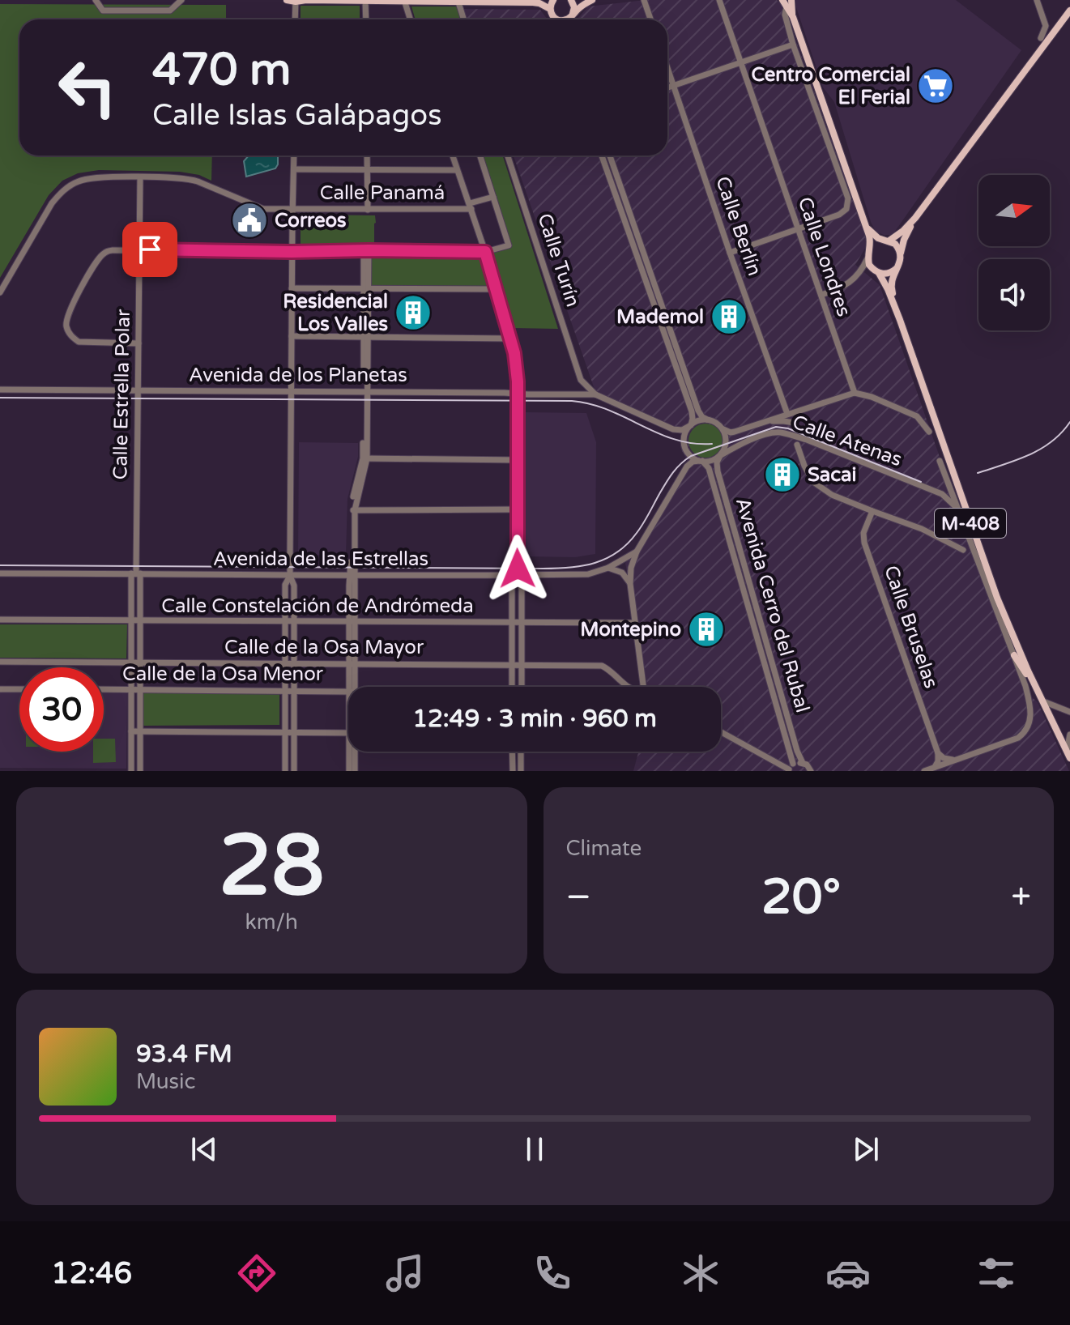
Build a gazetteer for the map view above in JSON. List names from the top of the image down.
{
  "streets": {
    "main road": ["M-408"],
    "street": [
      "Calle Panamá",
      "Calle Berlín",
      "Calle Londres",
      "Calle Turín",
      "Avenida de los Planetas",
      "Calle Estrella Polar",
      "Calle Atenas",
      "Avenida de las Estrellas",
      "Avenida Cerro del Rubal",
      "Calle Constelación de Andrómeda",
      "Calle Bruselas",
      "Calle de la Osa Mayor",
      "Calle de la Osa Menor"
    ]
  },
  "crossings": [
    ["Calle Panamá", "Calle Estrella Polar"],
    ["Calle Turín", "Avenida de los Planetas"],
    ["Calle Turín", "Calle Atenas"],
    ["Calle Turín", "Avenida Cerro del Rubal"],
    ["Avenida de los Planetas", "Calle Estrella Polar"],
    ["Calle Estrella Polar", "Avenida de las Estrellas"],
    ["Calle Estrella Polar", "Calle Constelación de Andrómeda"],
    ["Calle Estrella Polar", "Calle de la Osa Mayor"],
    ["Calle Estrella Polar", "Calle de la Osa Menor"],
    ["Calle Atenas", "Avenida Cerro del Rubal"]
  ],
  "places": {
    "supermarket": ["Centro Comercial El Ferial"],
    "public building": ["Correos"],
    "building": [
      "Residencial Los Valles",
      "Mademol",
      "Sacai",
      "Montepino"
    ]
  },
  "north": "right",
  "page": {
    "turn": ["470 m", "Calle Islas Galápagos"],
    "limit": "30",
    "trip": "12:49 · 3 min · 960 m",
    "tile": [
      ["28", "km/h"],
      "Climate"
    ],
    "heat": ["−", "20°", "+"],
    "song": ["93.4 FM", "Music"],
    "tabs": "12:46"
  }
}
